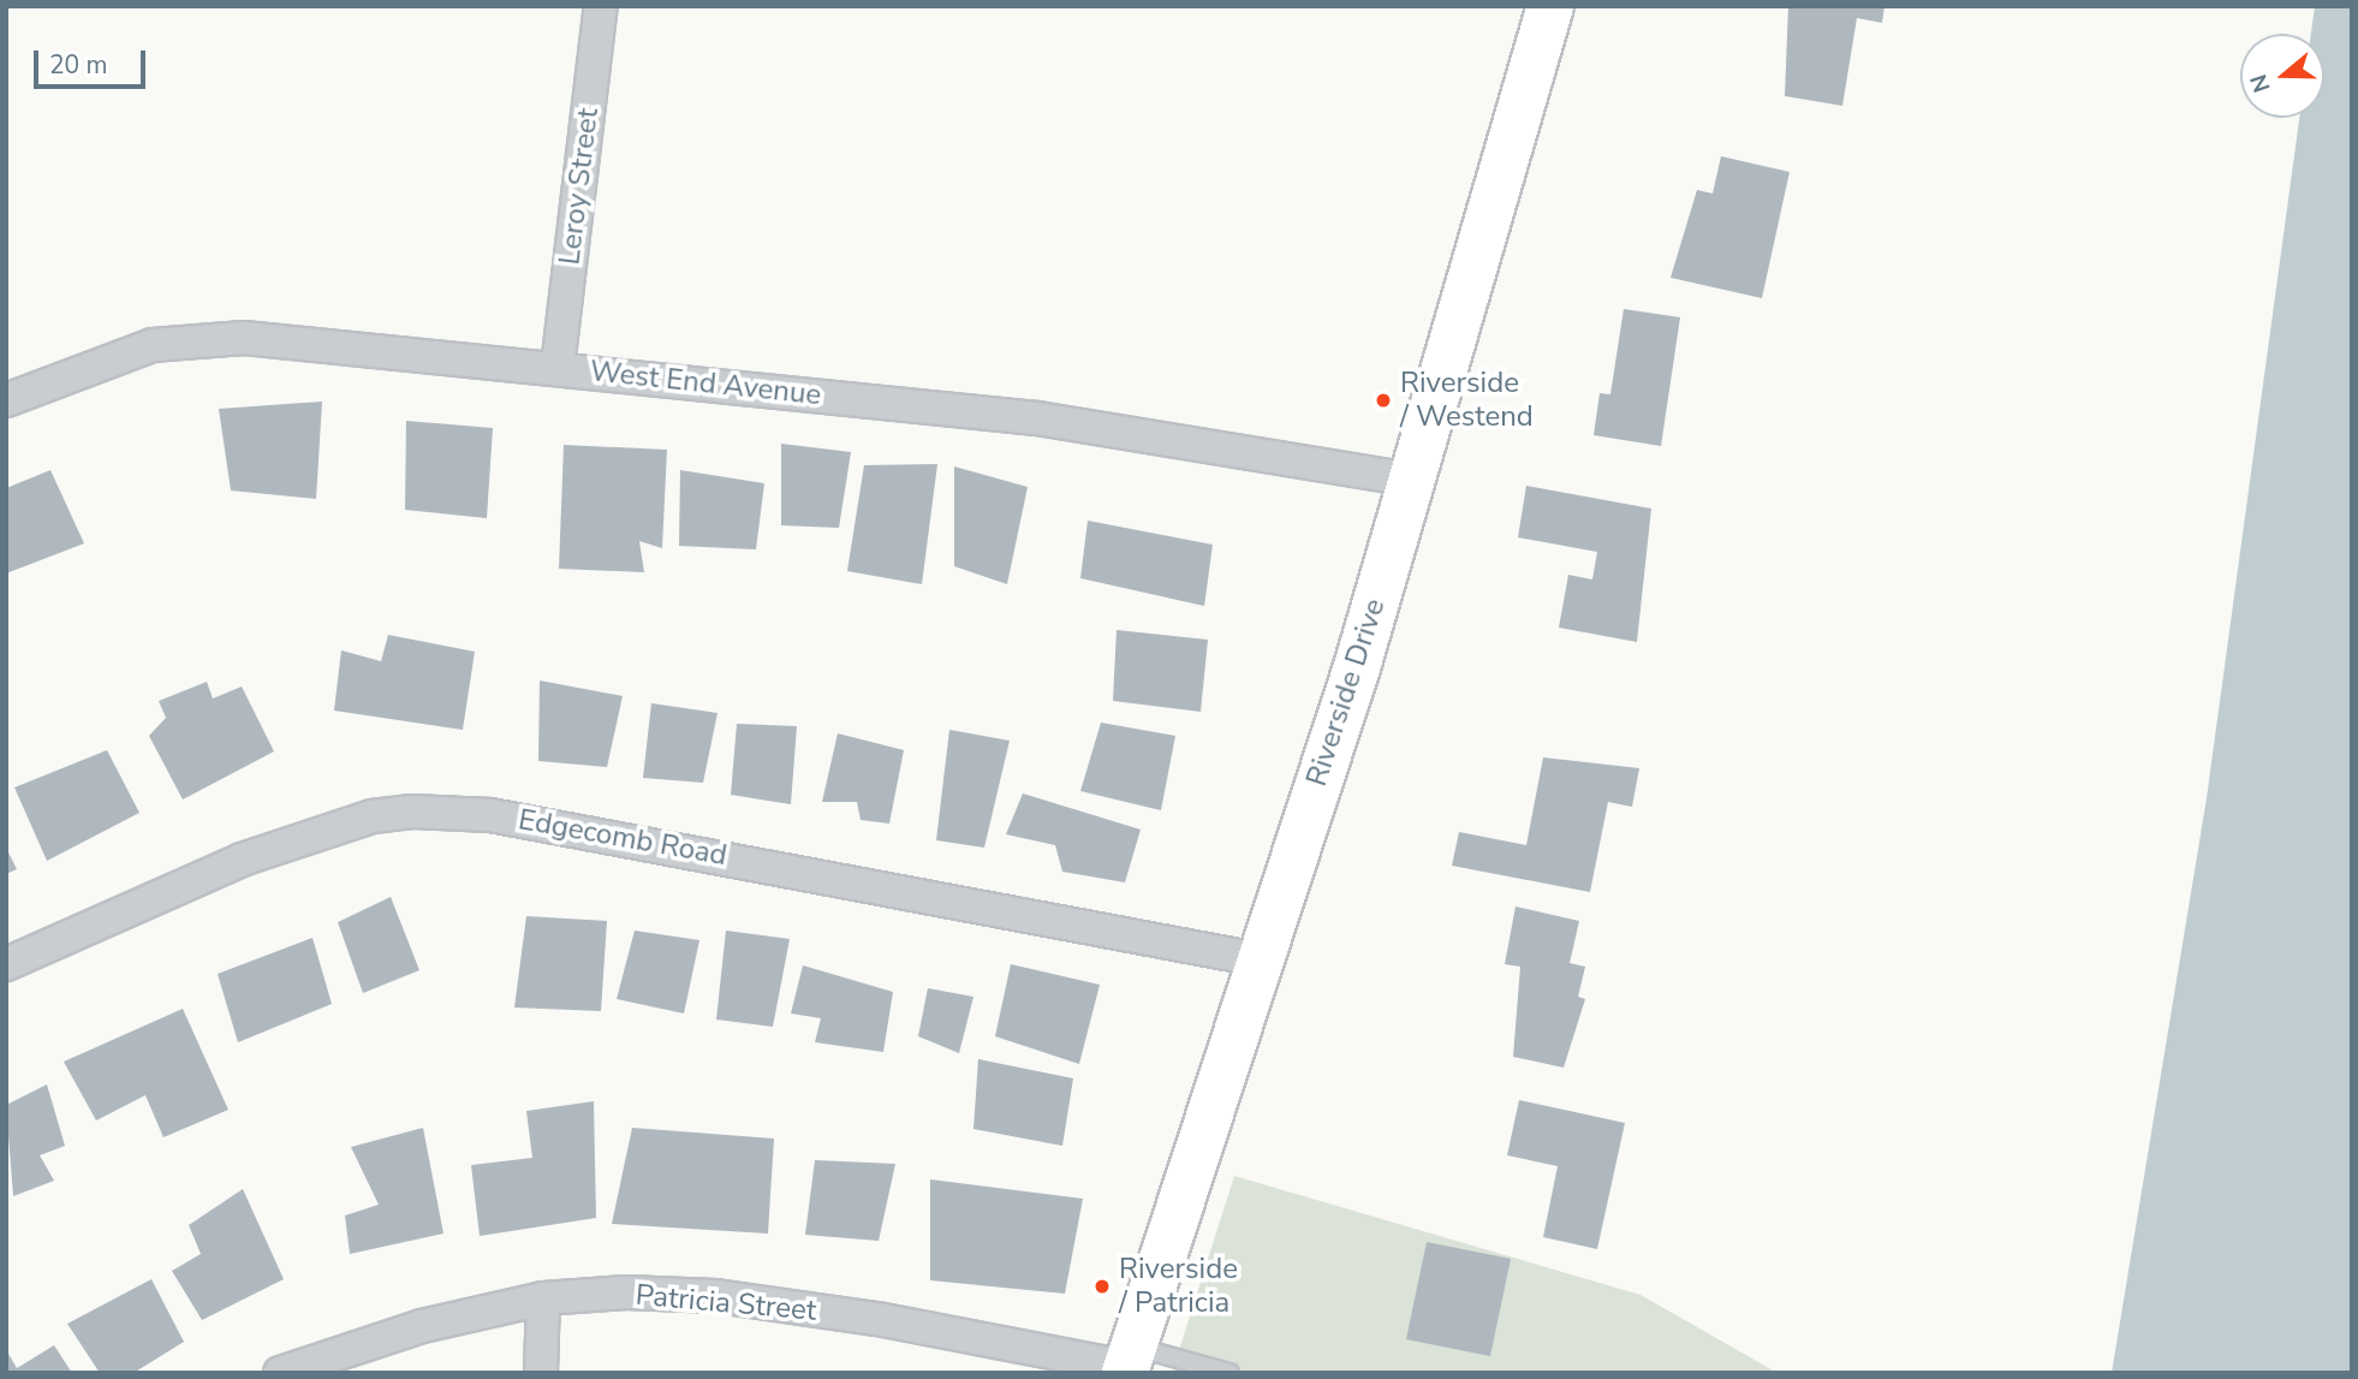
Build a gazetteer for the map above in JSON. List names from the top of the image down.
{
  "streets": {
    "main road": ["Riverside Drive"],
    "street": [
      "Leroy Street",
      "West End Avenue",
      "Edgecomb Road",
      "Patricia Street"
    ]
  },
  "crossings": [
    ["Leroy Street", "West End Avenue"],
    ["West End Avenue", "Riverside Drive"],
    ["Riverside Drive", "Edgecomb Road"],
    ["Riverside Drive", "Patricia Street"]
  ],
  "places": ["Riverside / Westend", "Riverside / Patricia"],
  "scale_bar": "20 m",
  "north": "left"
}
